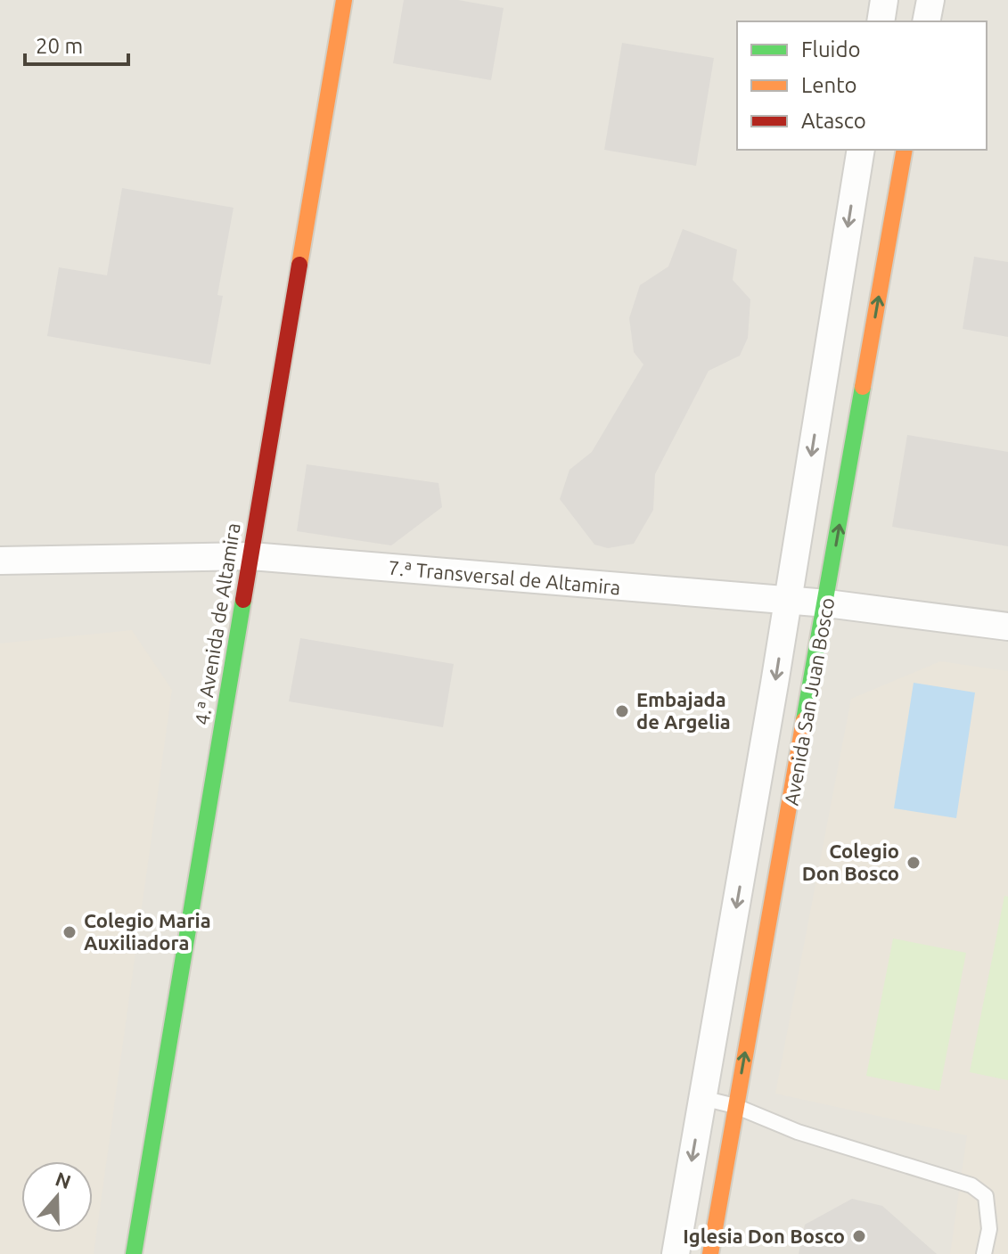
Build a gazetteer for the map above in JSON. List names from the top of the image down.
{
  "streets": {
    "street": ["7.ª Transversal de Altamira", "4.ª Avenida de Altamira", "Avenida San Juan Bosco"]
  },
  "crossings": [
    ["7.ª Transversal de Altamira", "4.ª Avenida de Altamira"],
    ["7.ª Transversal de Altamira", "Avenida San Juan Bosco"]
  ],
  "places": [
    "Embajada de Argelia",
    "Colegio Don Bosco",
    "Colegio Maria Auxiliadora",
    "Iglesia Don Bosco"
  ],
  "legend": ["Fluido", "Lento", "Atasco"],
  "scale_bar": "20 m",
  "north": "top"
}
